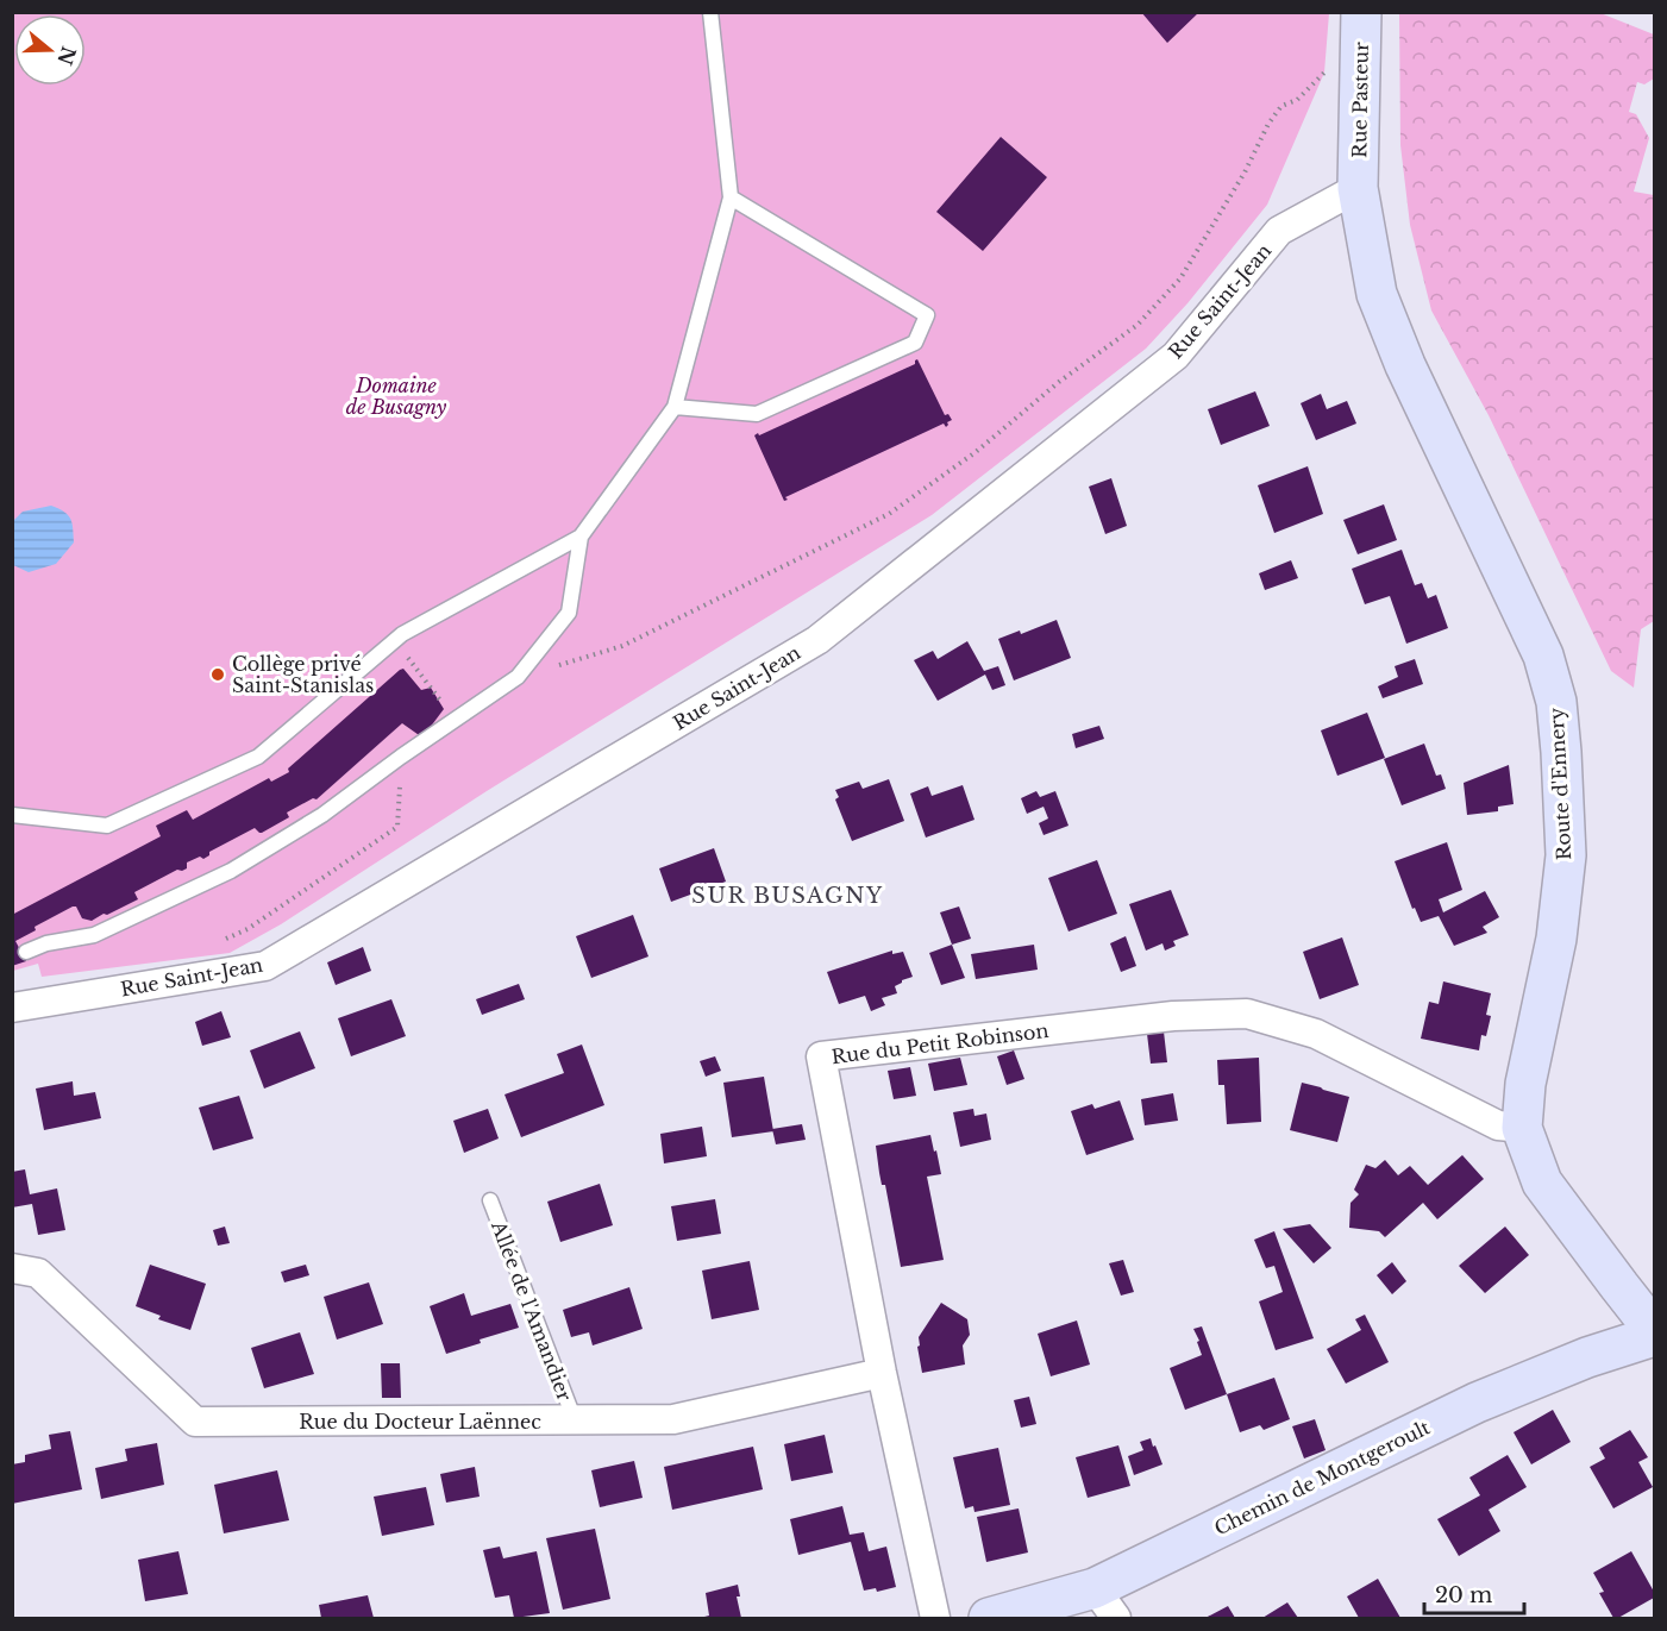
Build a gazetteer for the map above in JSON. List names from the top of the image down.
{
  "streets": {
    "street": [
      "Rue Pasteur",
      "Rue Saint-Jean",
      "Route d'Ennery",
      "Rue du Petit Robinson",
      "Rue du Docteur Laënnec",
      "Chemin de Montgeroult"
    ],
    "lane": ["Allée de l'Amandier"]
  },
  "crossings": [
    ["Rue Pasteur", "Rue Saint-Jean"],
    ["Rue Pasteur", "Route d'Ennery"],
    ["Rue Saint-Jean", "Route d'Ennery"],
    ["Route d'Ennery", "Rue du Petit Robinson"],
    ["Rue du Petit Robinson", "Rue du Docteur Laënnec"],
    ["Allée de l'Amandier", "Rue du Docteur Laënnec"]
  ],
  "districts": ["SUR BUSAGNY"],
  "parks": ["Domaine de Busagny"],
  "places": ["Collège privé Saint-Stanislas"],
  "scale_bar": "20 m",
  "north": "right"
}
